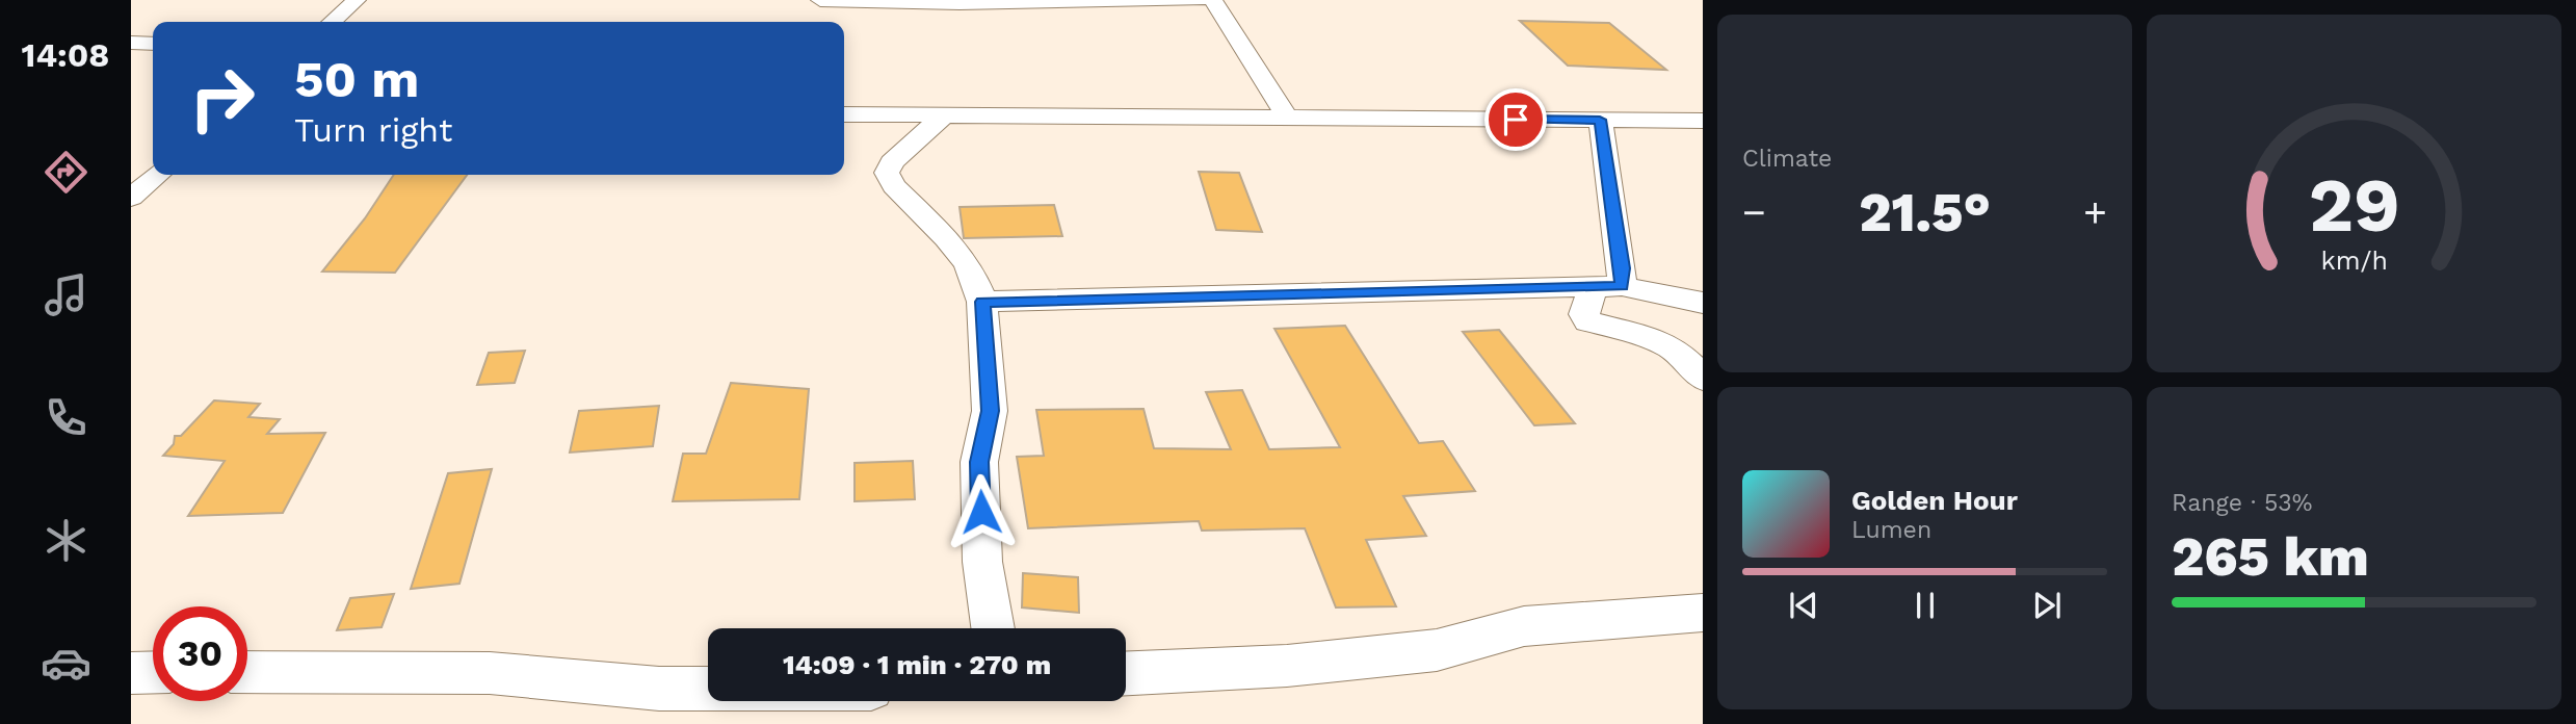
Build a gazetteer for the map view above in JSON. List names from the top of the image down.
{
  "page": {
    "tabs": "14:08",
    "tile": [
      "Climate",
      ["Range · 53%", "265 km"]
    ],
    "turn": ["50 m", "Turn right"],
    "heat": ["−", "21.5°", "+"],
    "song": ["Golden Hour", "Lumen"],
    "limit": "30",
    "trip": "14:09 · 1 min · 270 m",
    "gauge": ["29", "km/h"]
  }
}
